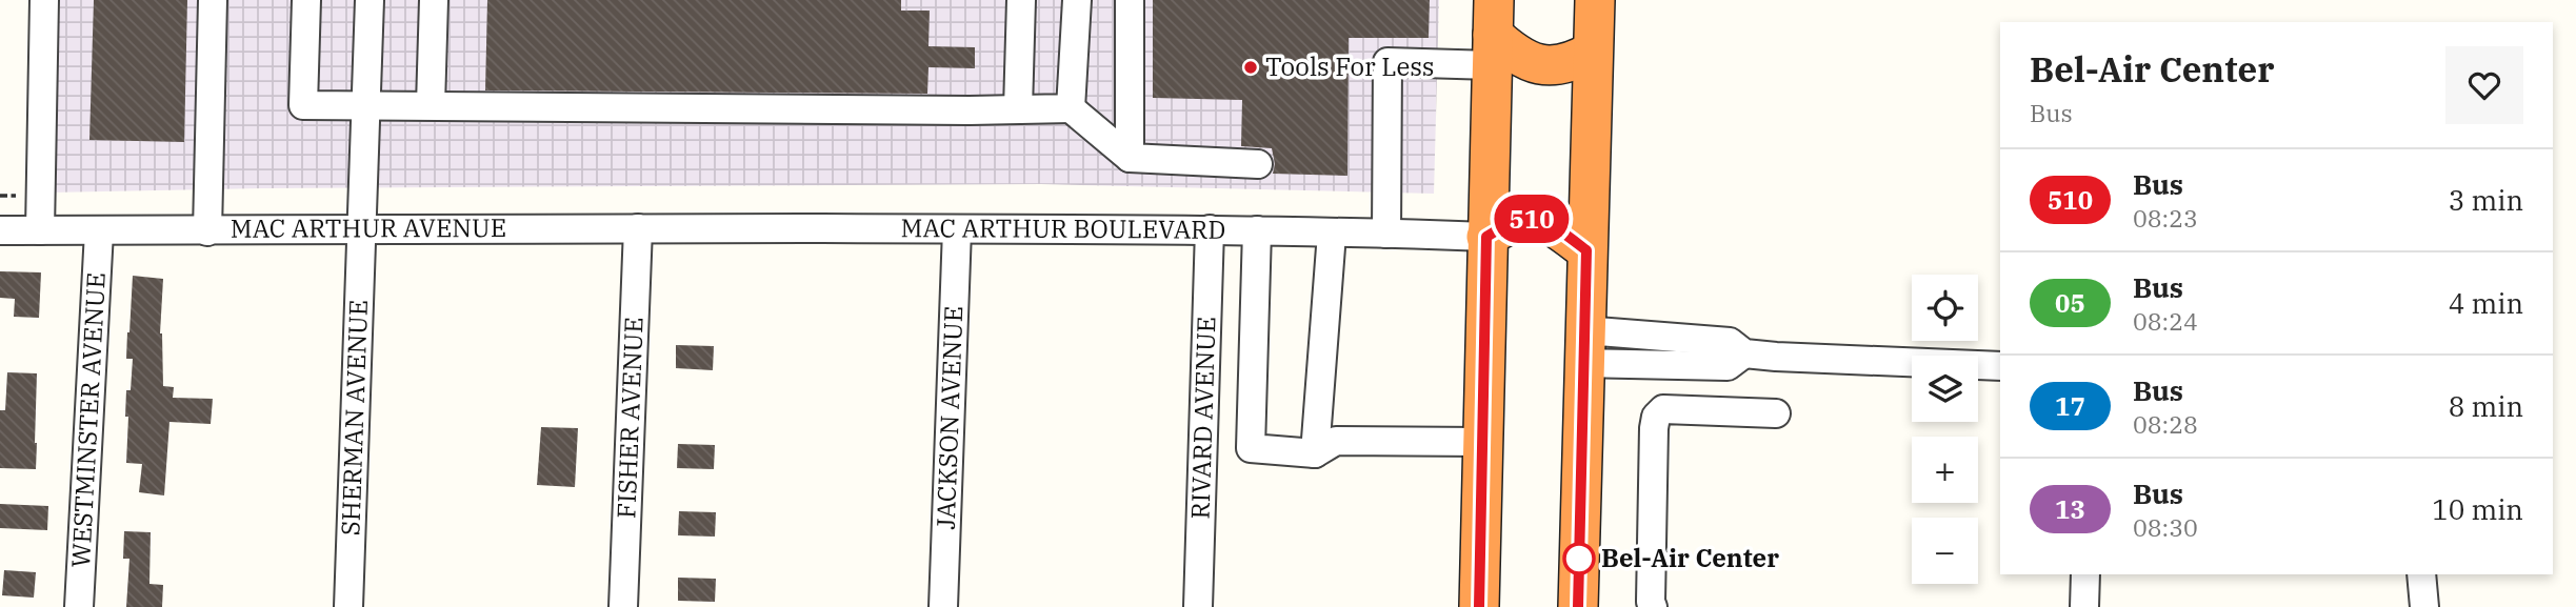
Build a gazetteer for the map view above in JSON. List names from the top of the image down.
{
  "streets": {
    "street": [
      "MAC ARTHUR AVENUE",
      "MAC ARTHUR BOULEVARD",
      "SHERMAN AVENUE",
      "FISHER AVENUE",
      "JACKSON AVENUE",
      "RIVARD AVENUE",
      "WESTMINSTER AVENUE"
    ]
  },
  "crossings": [
    ["MAC ARTHUR AVENUE", "MAC ARTHUR BOULEVARD"],
    ["MAC ARTHUR AVENUE", "SHERMAN AVENUE"],
    ["MAC ARTHUR AVENUE", "FISHER AVENUE"],
    ["MAC ARTHUR AVENUE", "WESTMINSTER AVENUE"],
    ["MAC ARTHUR BOULEVARD", "FISHER AVENUE"],
    ["MAC ARTHUR BOULEVARD", "JACKSON AVENUE"],
    ["MAC ARTHUR BOULEVARD", "RIVARD AVENUE"]
  ],
  "places": ["Tools For Less", "Bel-Air Center"],
  "lines": ["bus line 510"],
  "page": {
    "on_map": "510",
    "heading": ["Bel-Air Center", "Bus"],
    "list": [
      {
        "mark": "510",
        "name": "Bus",
        "note": "08:23",
        "value": "3 min"
      },
      {
        "mark": "05",
        "name": "Bus",
        "note": "08:24",
        "value": "4 min"
      },
      {
        "mark": "17",
        "name": "Bus",
        "note": "08:28",
        "value": "8 min"
      },
      {
        "mark": "13",
        "name": "Bus",
        "note": "08:30",
        "value": "10 min"
      }
    ],
    "map_buttons": ["+", "−"]
  }
}
